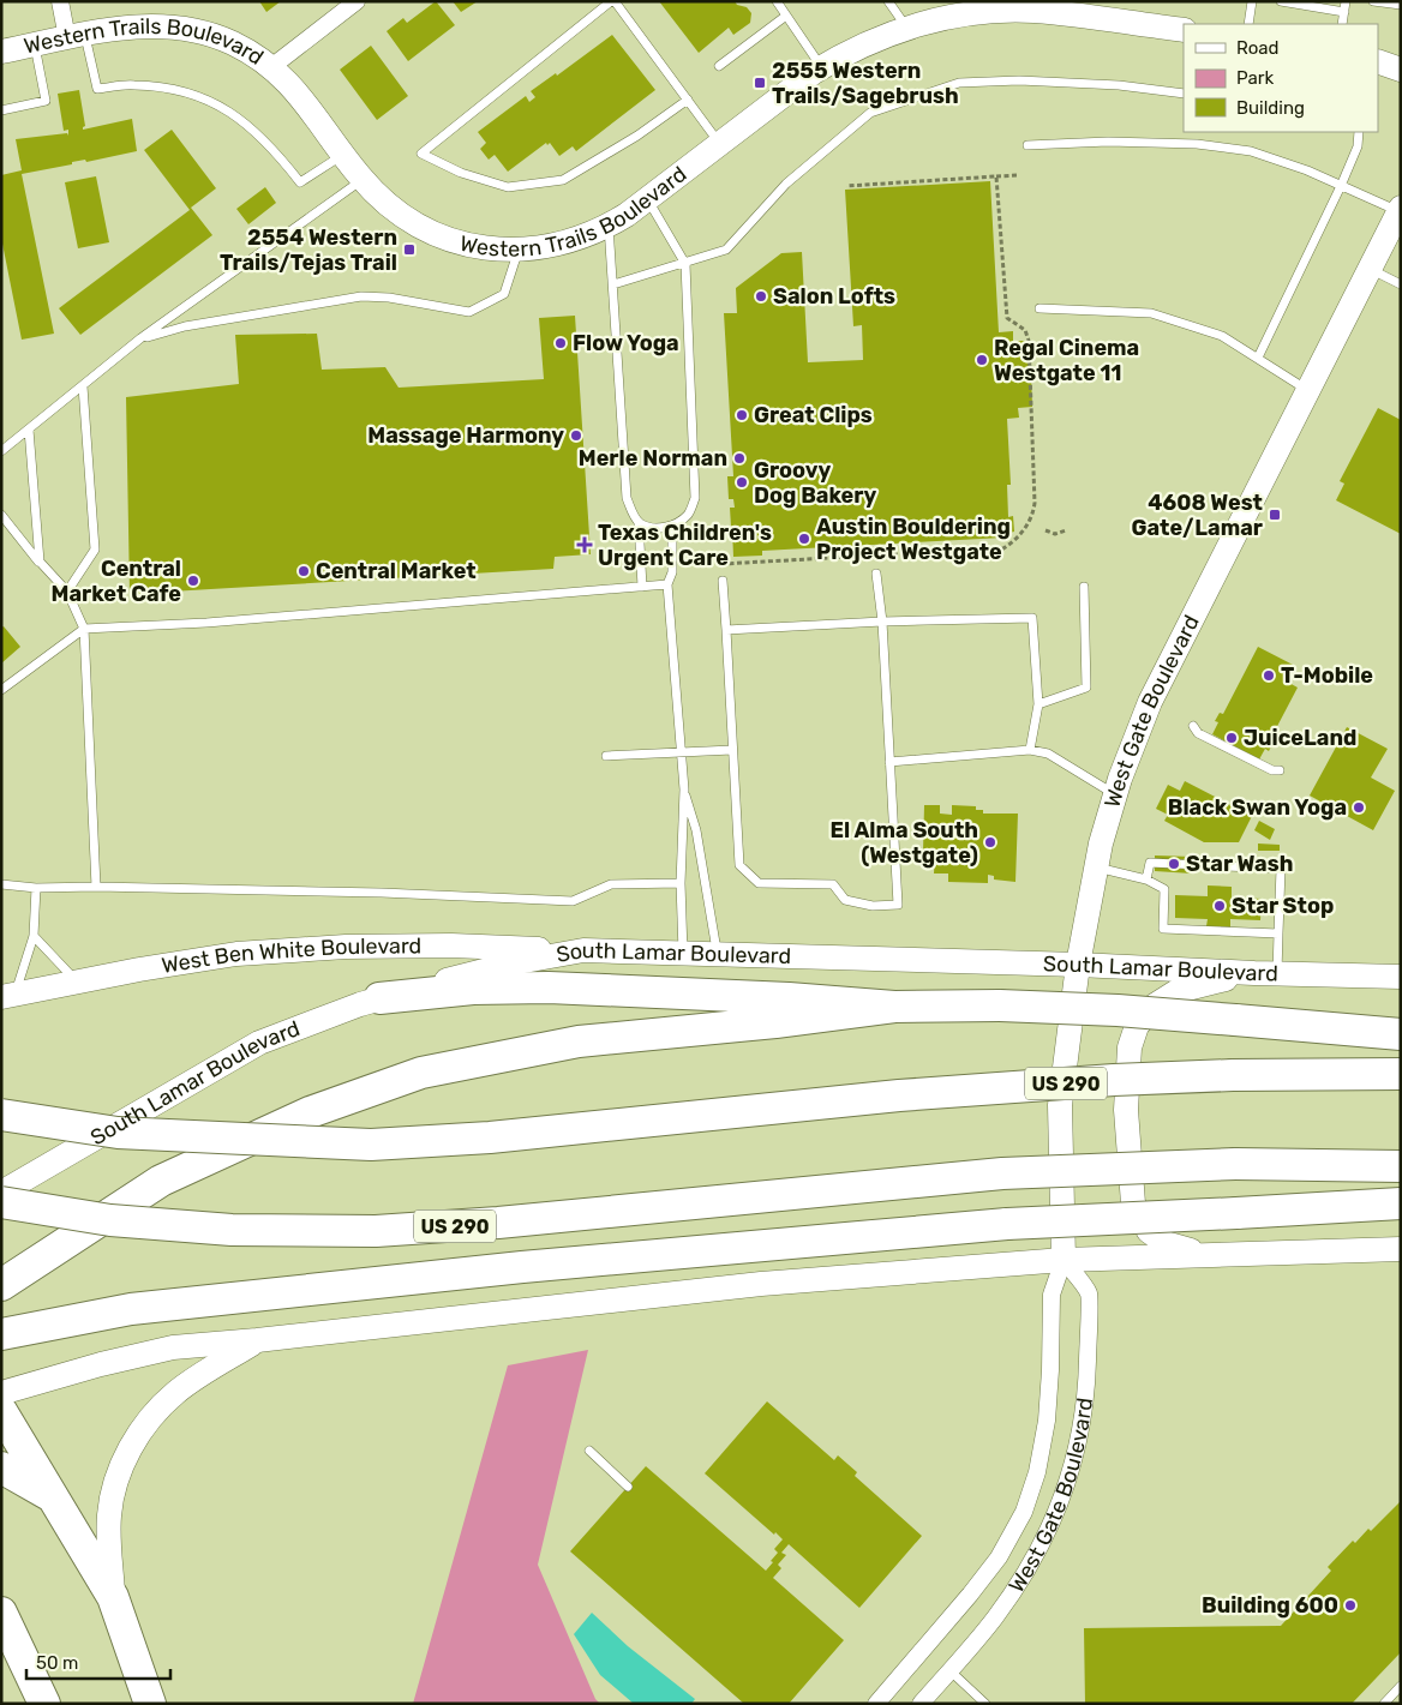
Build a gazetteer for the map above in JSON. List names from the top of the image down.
{
  "streets": {
    "highway": ["US 290"],
    "main road": [
      "Western Trails Boulevard",
      "West Gate Boulevard",
      "West Ben White Boulevard",
      "South Lamar Boulevard"
    ]
  },
  "crossings": [
    ["West Gate Boulevard", "South Lamar Boulevard"],
    ["West Ben White Boulevard", "South Lamar Boulevard"]
  ],
  "places": {
    "transit": ["2555 Western Trails/Sagebrush", "2554 Western Trails/Tejas Trail", "4608 West Gate/Lamar"],
    "other": [
      "Salon Lofts",
      "Flow Yoga",
      "Regal Cinema Westgate 11",
      "Great Clips",
      "Massage Harmony",
      "Merle Norman",
      "Groovy Dog Bakery",
      "Austin Bouldering Project Westgate",
      "Central Market",
      "Central Market Cafe",
      "T-Mobile",
      "JuiceLand",
      "Black Swan Yoga",
      "El Alma South (Westgate)",
      "Star Wash",
      "Star Stop",
      "Building 600"
    ],
    "health": ["Texas Children's Urgent Care"]
  },
  "legend": ["Road", "Park", "Building"],
  "scale_bar": "50 m"
}
